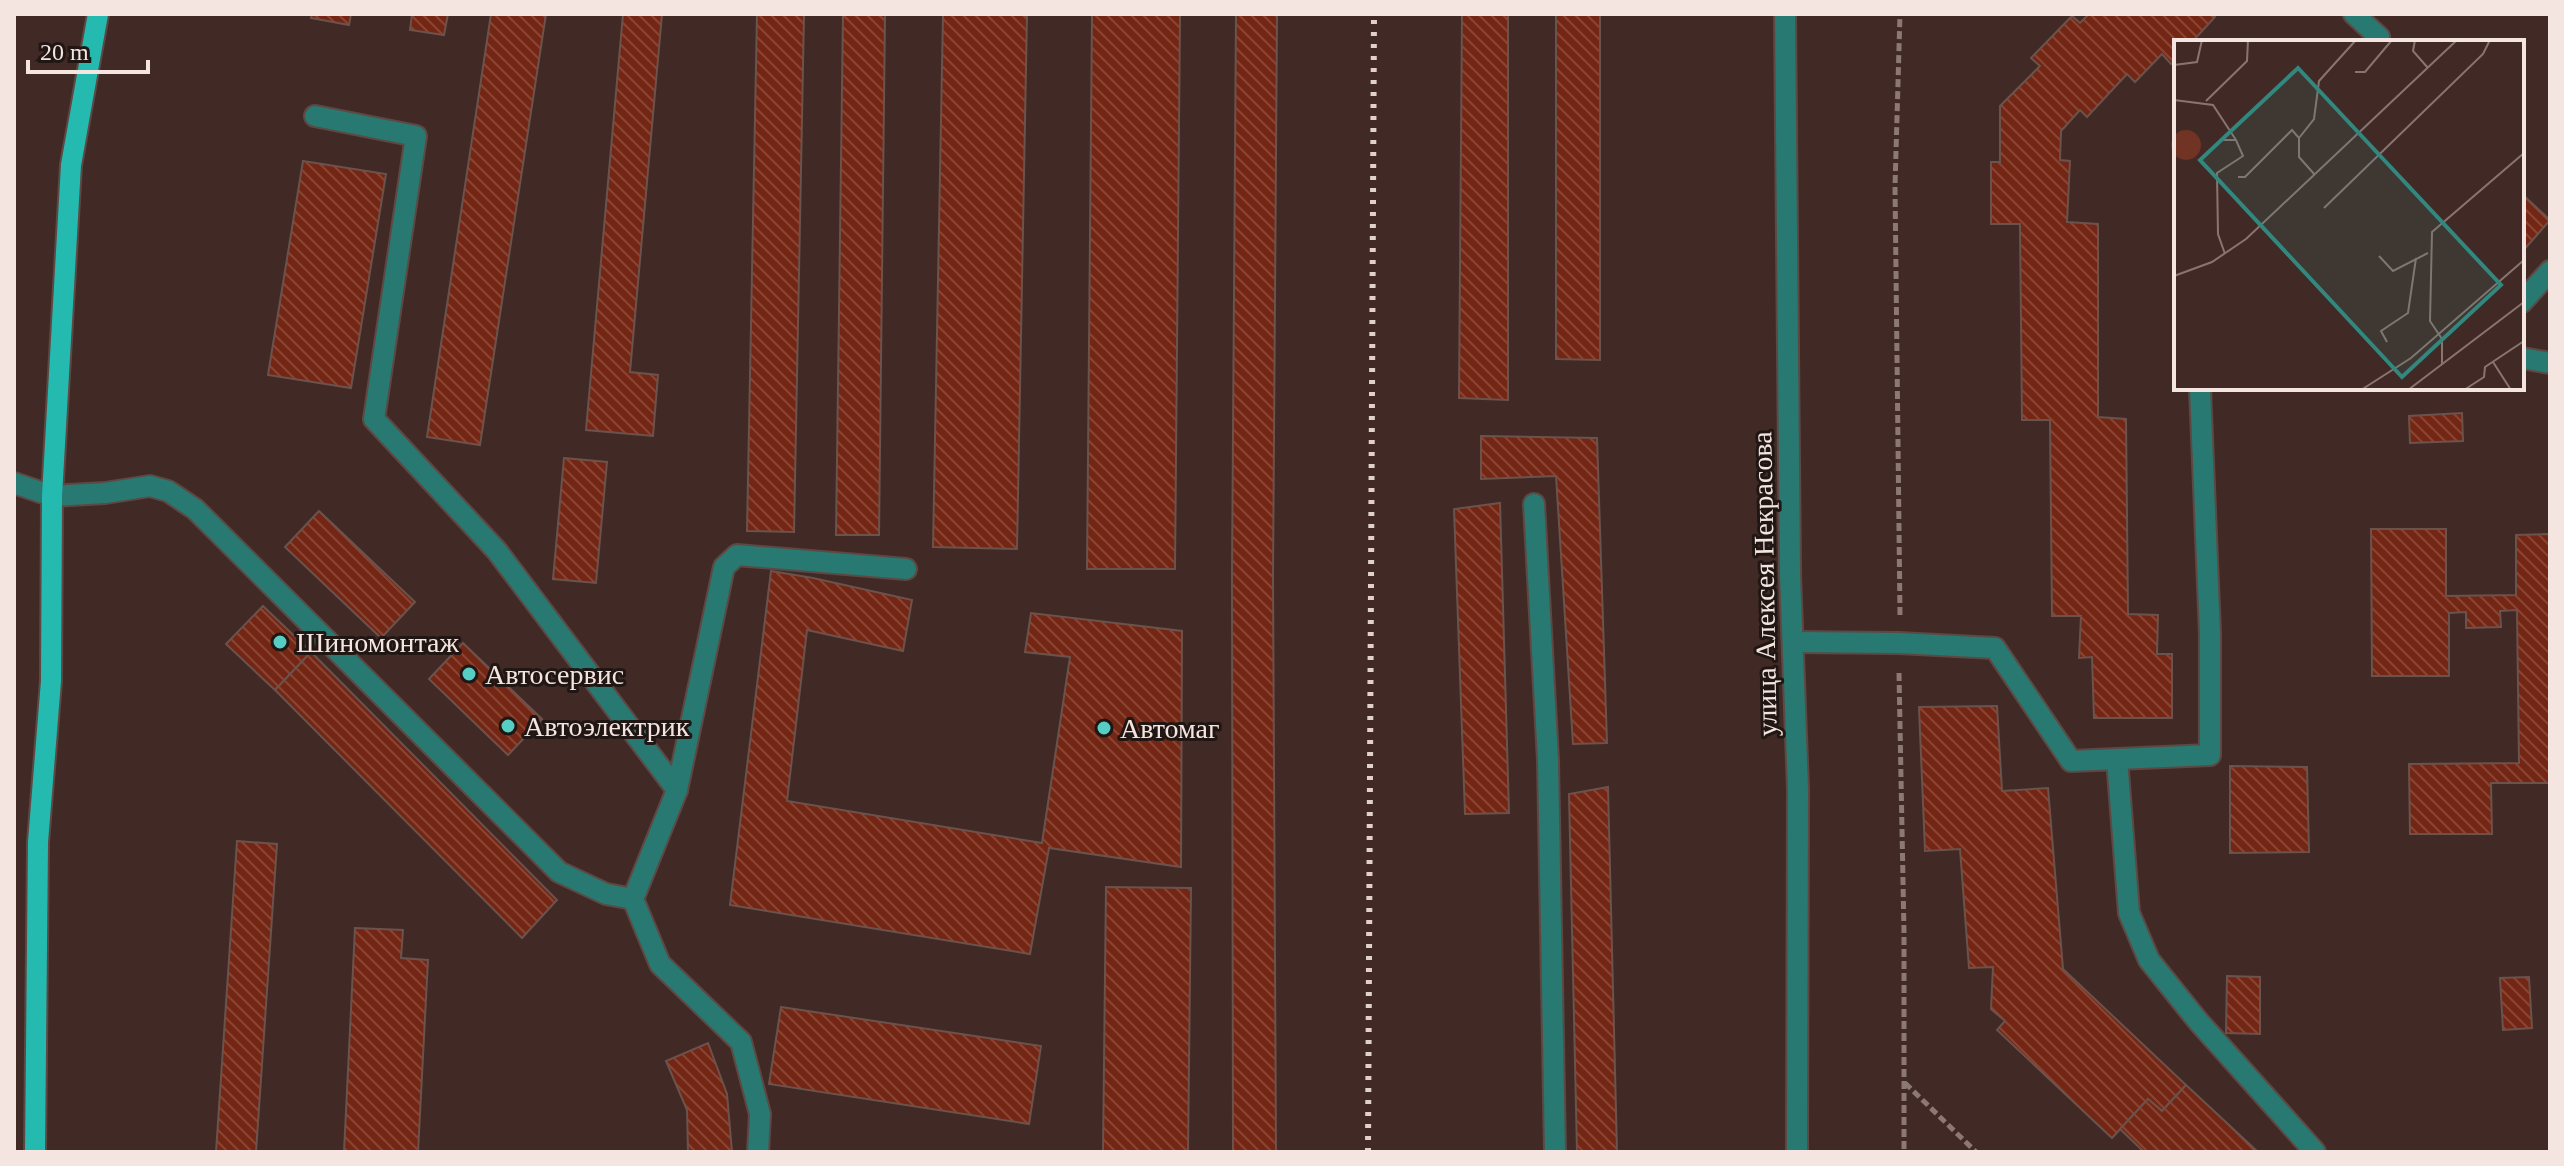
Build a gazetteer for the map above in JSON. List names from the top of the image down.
{
  "streets": {
    "street": ["улица Алексея Некрасова"]
  },
  "places": [
    "Шиномонтаж",
    "Автосервис",
    "Автоэлектрик",
    "Автомаг"
  ],
  "scale_bar": "20 m"
}
